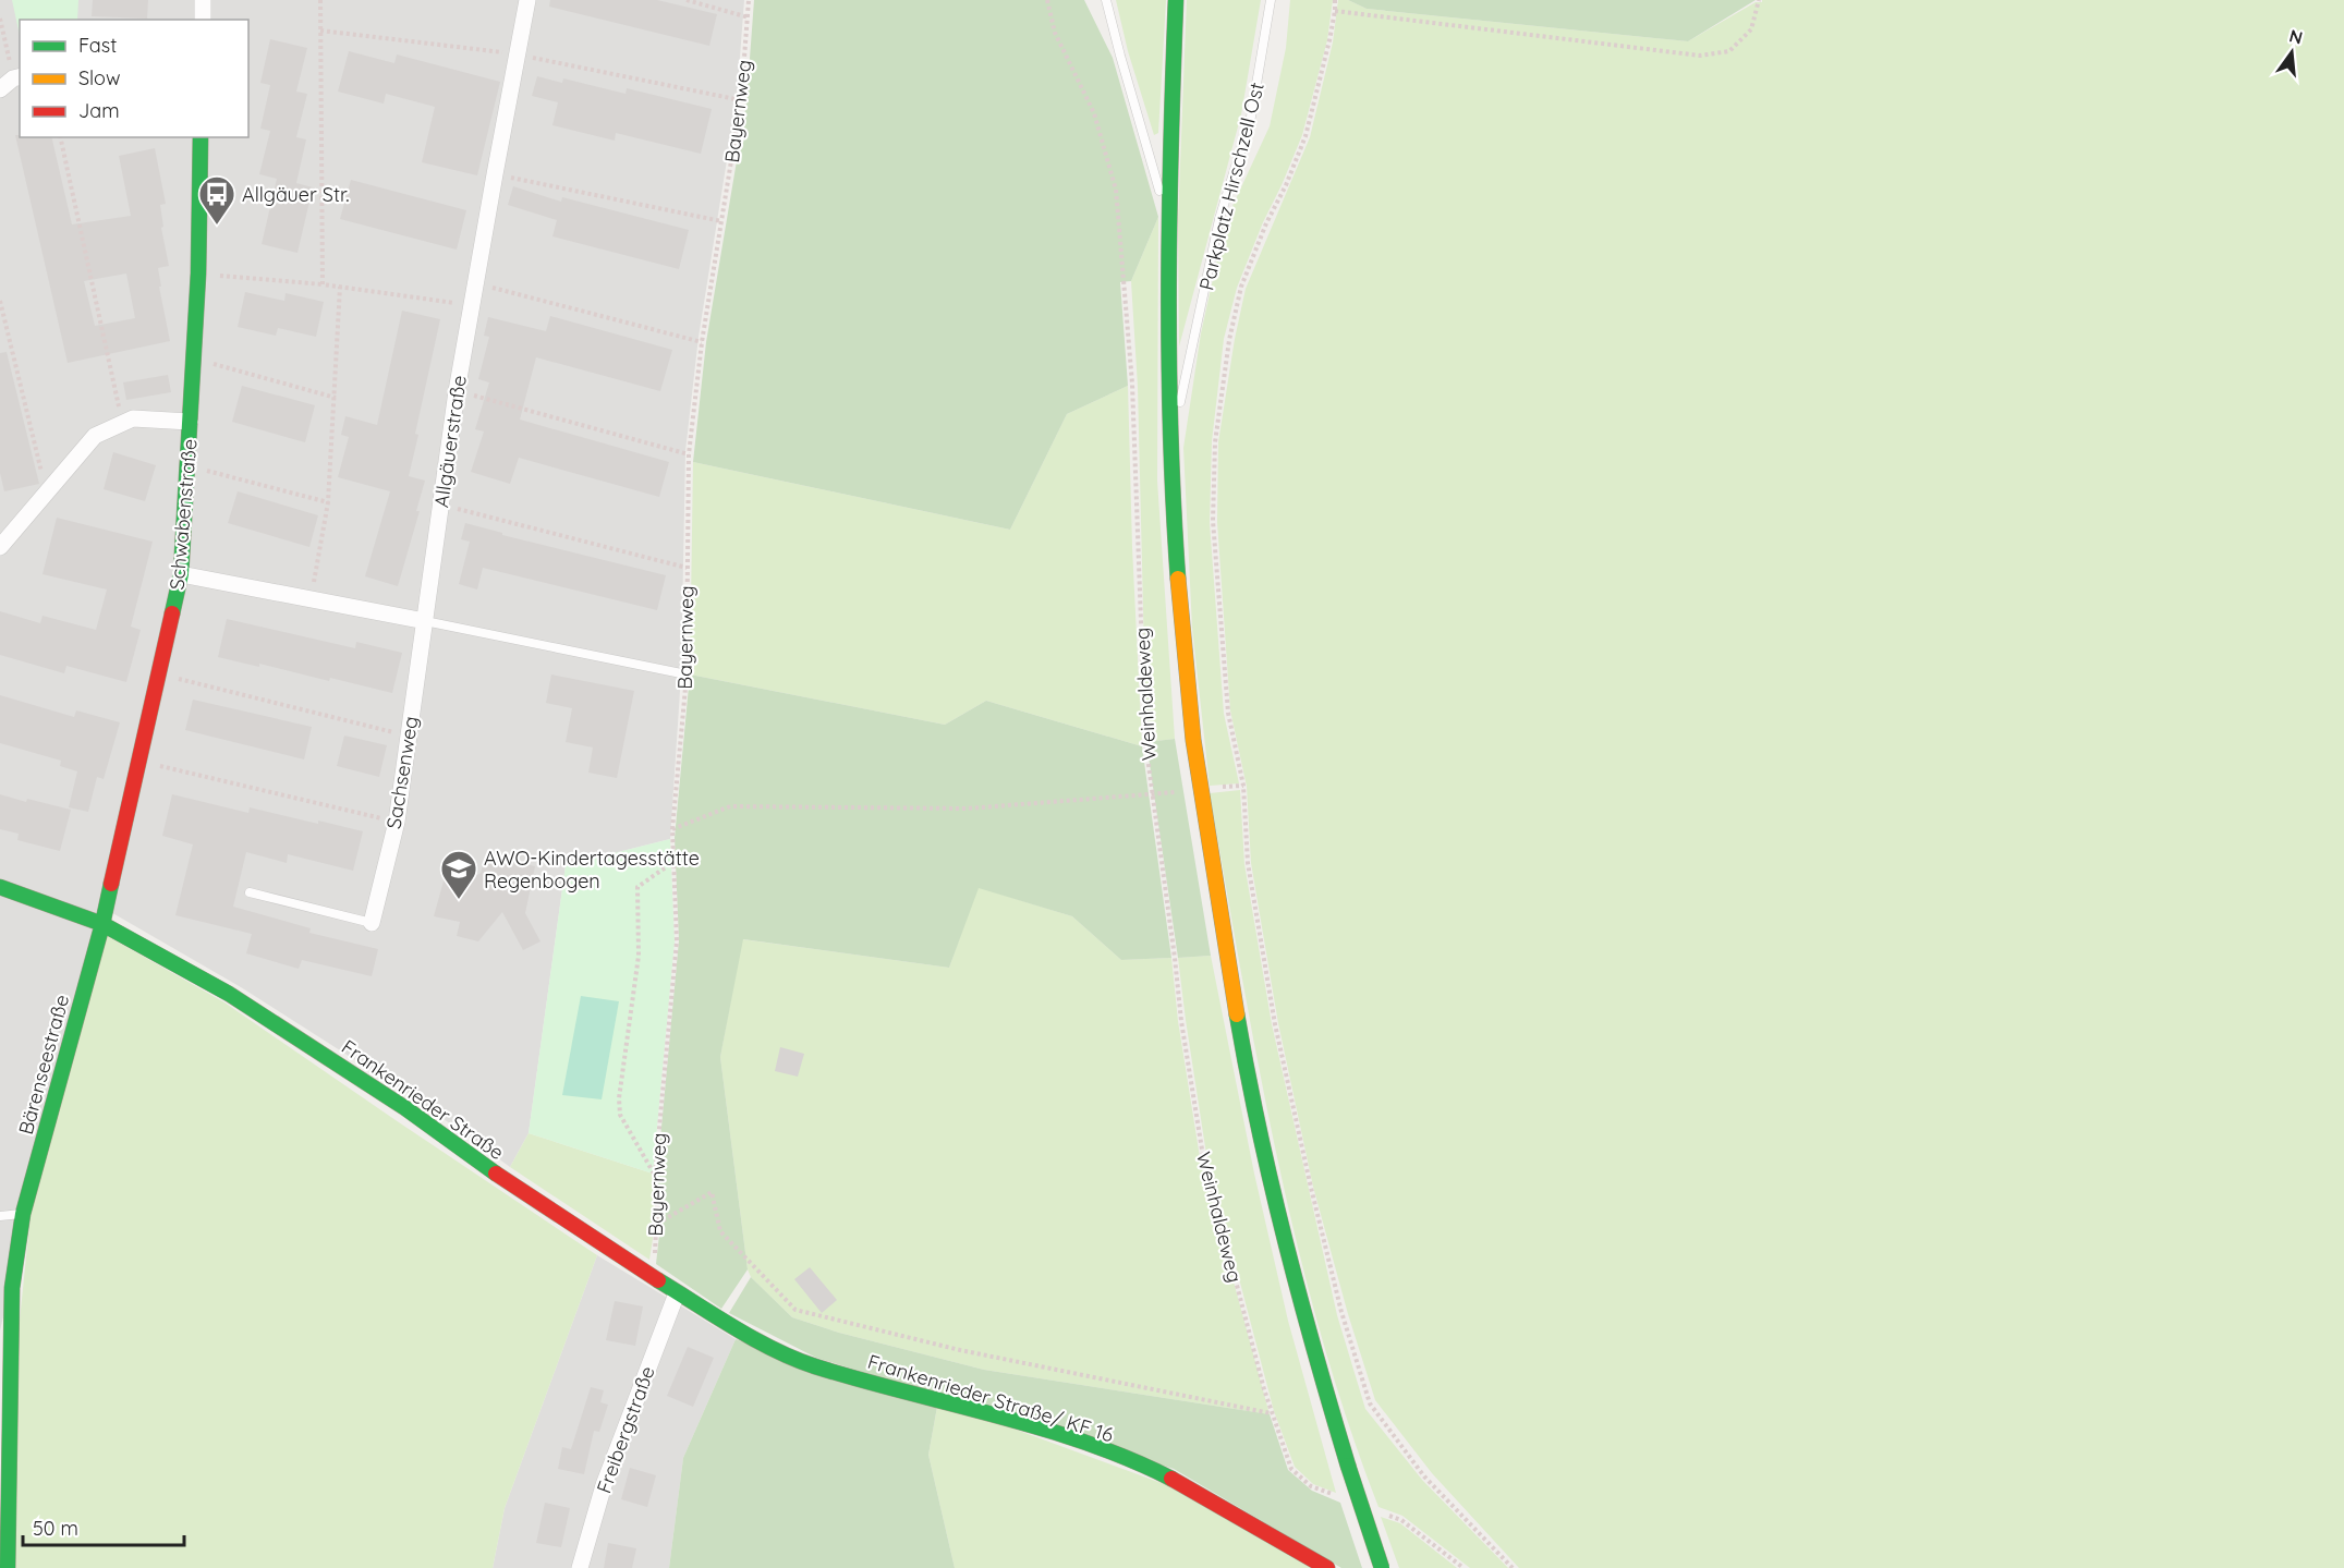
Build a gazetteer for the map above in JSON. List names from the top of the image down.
{
  "streets": {
    "street": [
      "Allgäuerstraße",
      "Schwabenstraße",
      "Sachsenweg",
      "Bärenseestraße",
      "Frankenrieder Straße",
      "Frankenrieder Straße/ KF 16",
      "Freibergstraße"
    ],
    "lane": ["Parkplatz Hirschzell Ost"],
    "path": ["Bayernweg", "Weinhaldeweg"]
  },
  "crossings": [
    ["Bayernweg", "Frankenrieder Straße"],
    ["Allgäuerstraße", "Sachsenweg"],
    ["Schwabenstraße", "Bärenseestraße"],
    ["Schwabenstraße", "Frankenrieder Straße"],
    ["Bärenseestraße", "Frankenrieder Straße"],
    ["Frankenrieder Straße", "Frankenrieder Straße/ KF 16"],
    ["Frankenrieder Straße", "Freibergstraße"]
  ],
  "places": {
    "bus stop": ["Allgäuer Str."],
    "school or university": ["AWO-Kindertagesstätte Regenbogen"]
  },
  "legend": ["Fast", "Slow", "Jam"],
  "scale_bar": "50 m",
  "north": "top"
}
